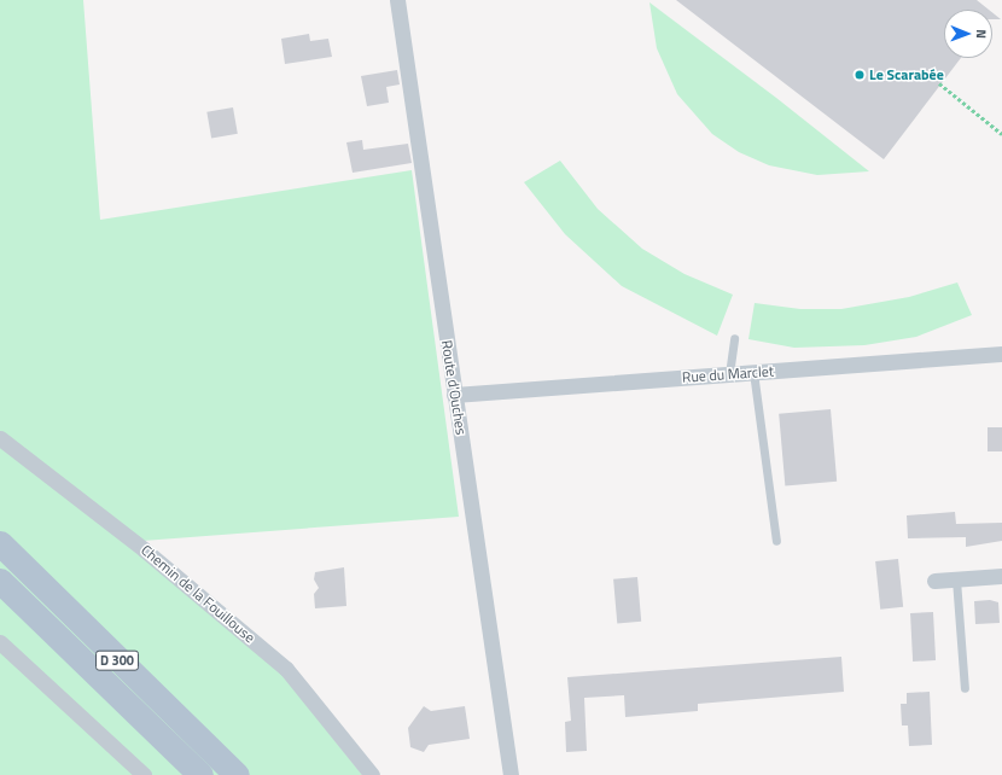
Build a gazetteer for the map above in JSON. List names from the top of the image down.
{
  "streets": {
    "main road": ["D 300"],
    "street": ["Rue du Marclet", "Route d'Ouches", "Chemin de la Fouillouse"]
  },
  "crossings": [
    ["Rue du Marclet", "Route d'Ouches"]
  ],
  "places": ["Le Scarabée"],
  "north": "right"
}
